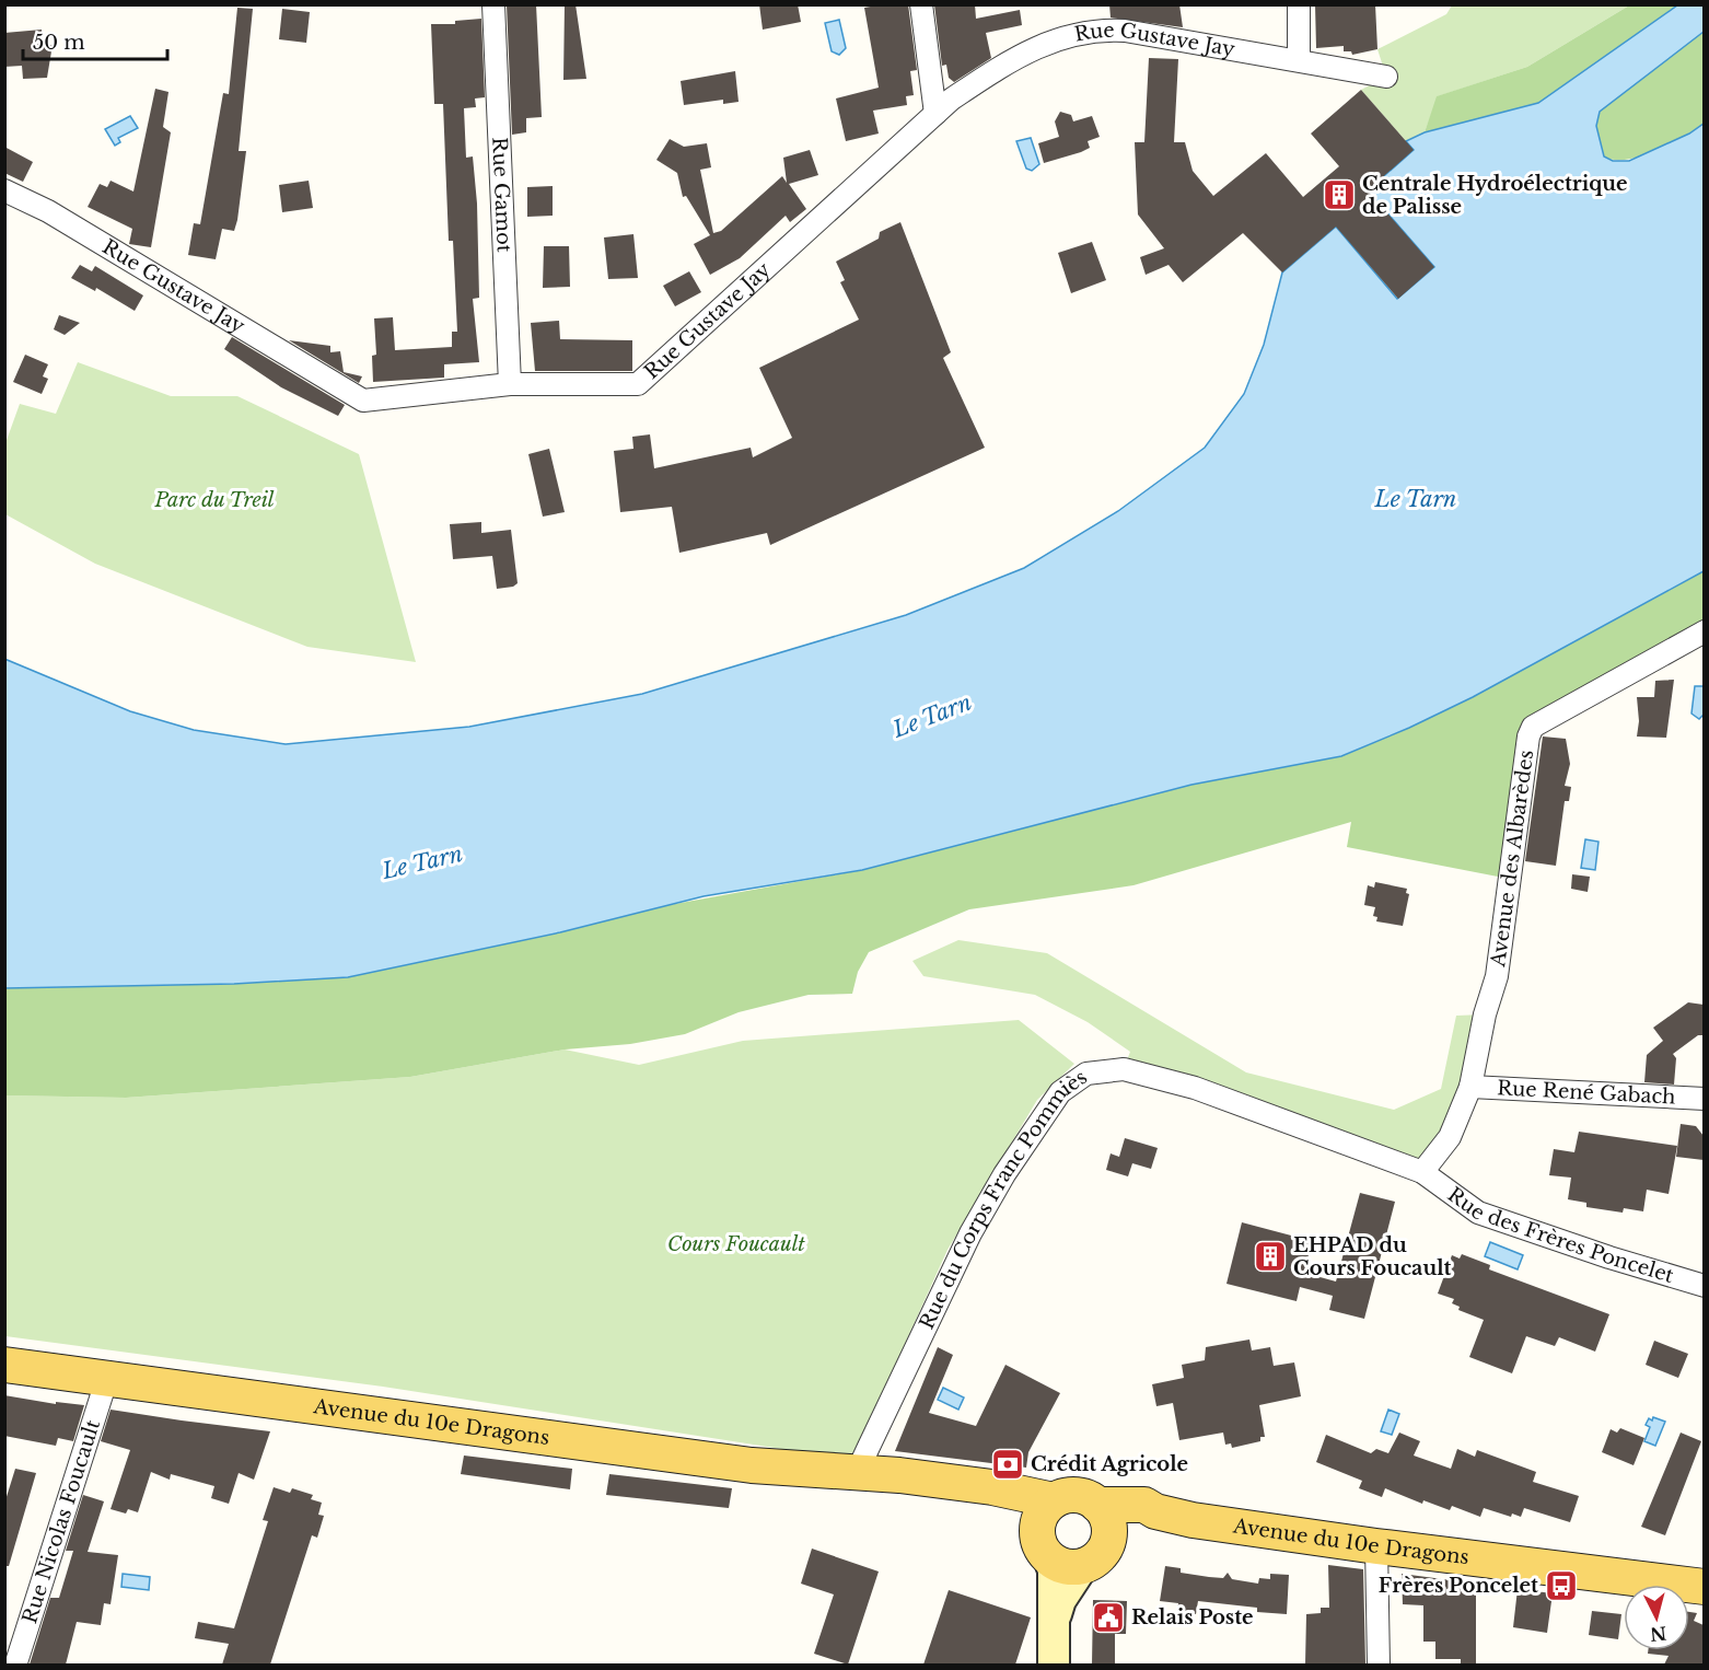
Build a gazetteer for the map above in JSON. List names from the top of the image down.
{
  "streets": {
    "main road": ["Avenue du 10e Dragons"],
    "street": [
      "Rue Gustave Jay",
      "Rue Gamot",
      "Avenue des Albarèdes",
      "Rue René Gabach",
      "Rue du Corps Franc Pommiès",
      "Rue des Frères Poncelet",
      "Rue Nicolas Foucault"
    ]
  },
  "crossings": [
    ["Rue Gustave Jay", "Rue Gamot"],
    ["Avenue des Albarèdes", "Rue René Gabach"],
    ["Avenue des Albarèdes", "Rue du Corps Franc Pommiès"],
    ["Avenue des Albarèdes", "Rue des Frères Poncelet"],
    ["Rue du Corps Franc Pommiès", "Rue des Frères Poncelet"],
    ["Rue du Corps Franc Pommiès", "Avenue du 10e Dragons"],
    ["Avenue du 10e Dragons", "Rue Nicolas Foucault"]
  ],
  "water": ["Le Tarn"],
  "parks": ["Parc du Treil", "Cours Foucault"],
  "places": {
    "building": ["Centrale Hydroélectrique de Palisse", "EHPAD du Cours Foucault"],
    "bank": ["Crédit Agricole"],
    "bus stop": ["Frères Poncelet"],
    "public building": ["Relais Poste"]
  },
  "scale_bar": "50 m",
  "north": "bottom"
}
